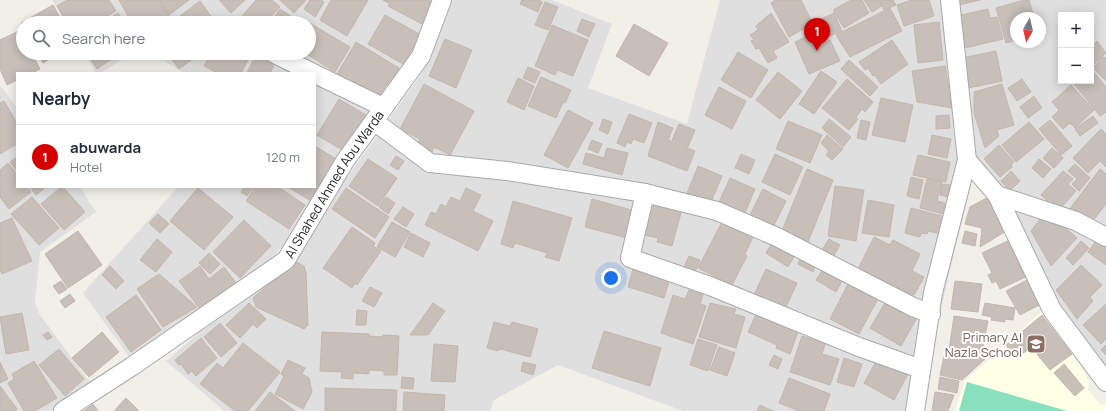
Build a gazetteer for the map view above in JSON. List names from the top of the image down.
{
  "streets": {
    "street": ["Al Shahed Ahmed Abu Warda"]
  },
  "places": {
    "school or university": ["Primary Al Nazla School"]
  },
  "north": "bottom",
  "page": {
    "map_buttons": ["+", "−"],
    "search": "Search here",
    "pins": "1",
    "heading": "Nearby",
    "list": [
      {
        "mark": "1",
        "name": "abuwarda",
        "note": "Hotel",
        "value": "120 m"
      }
    ]
  }
}
